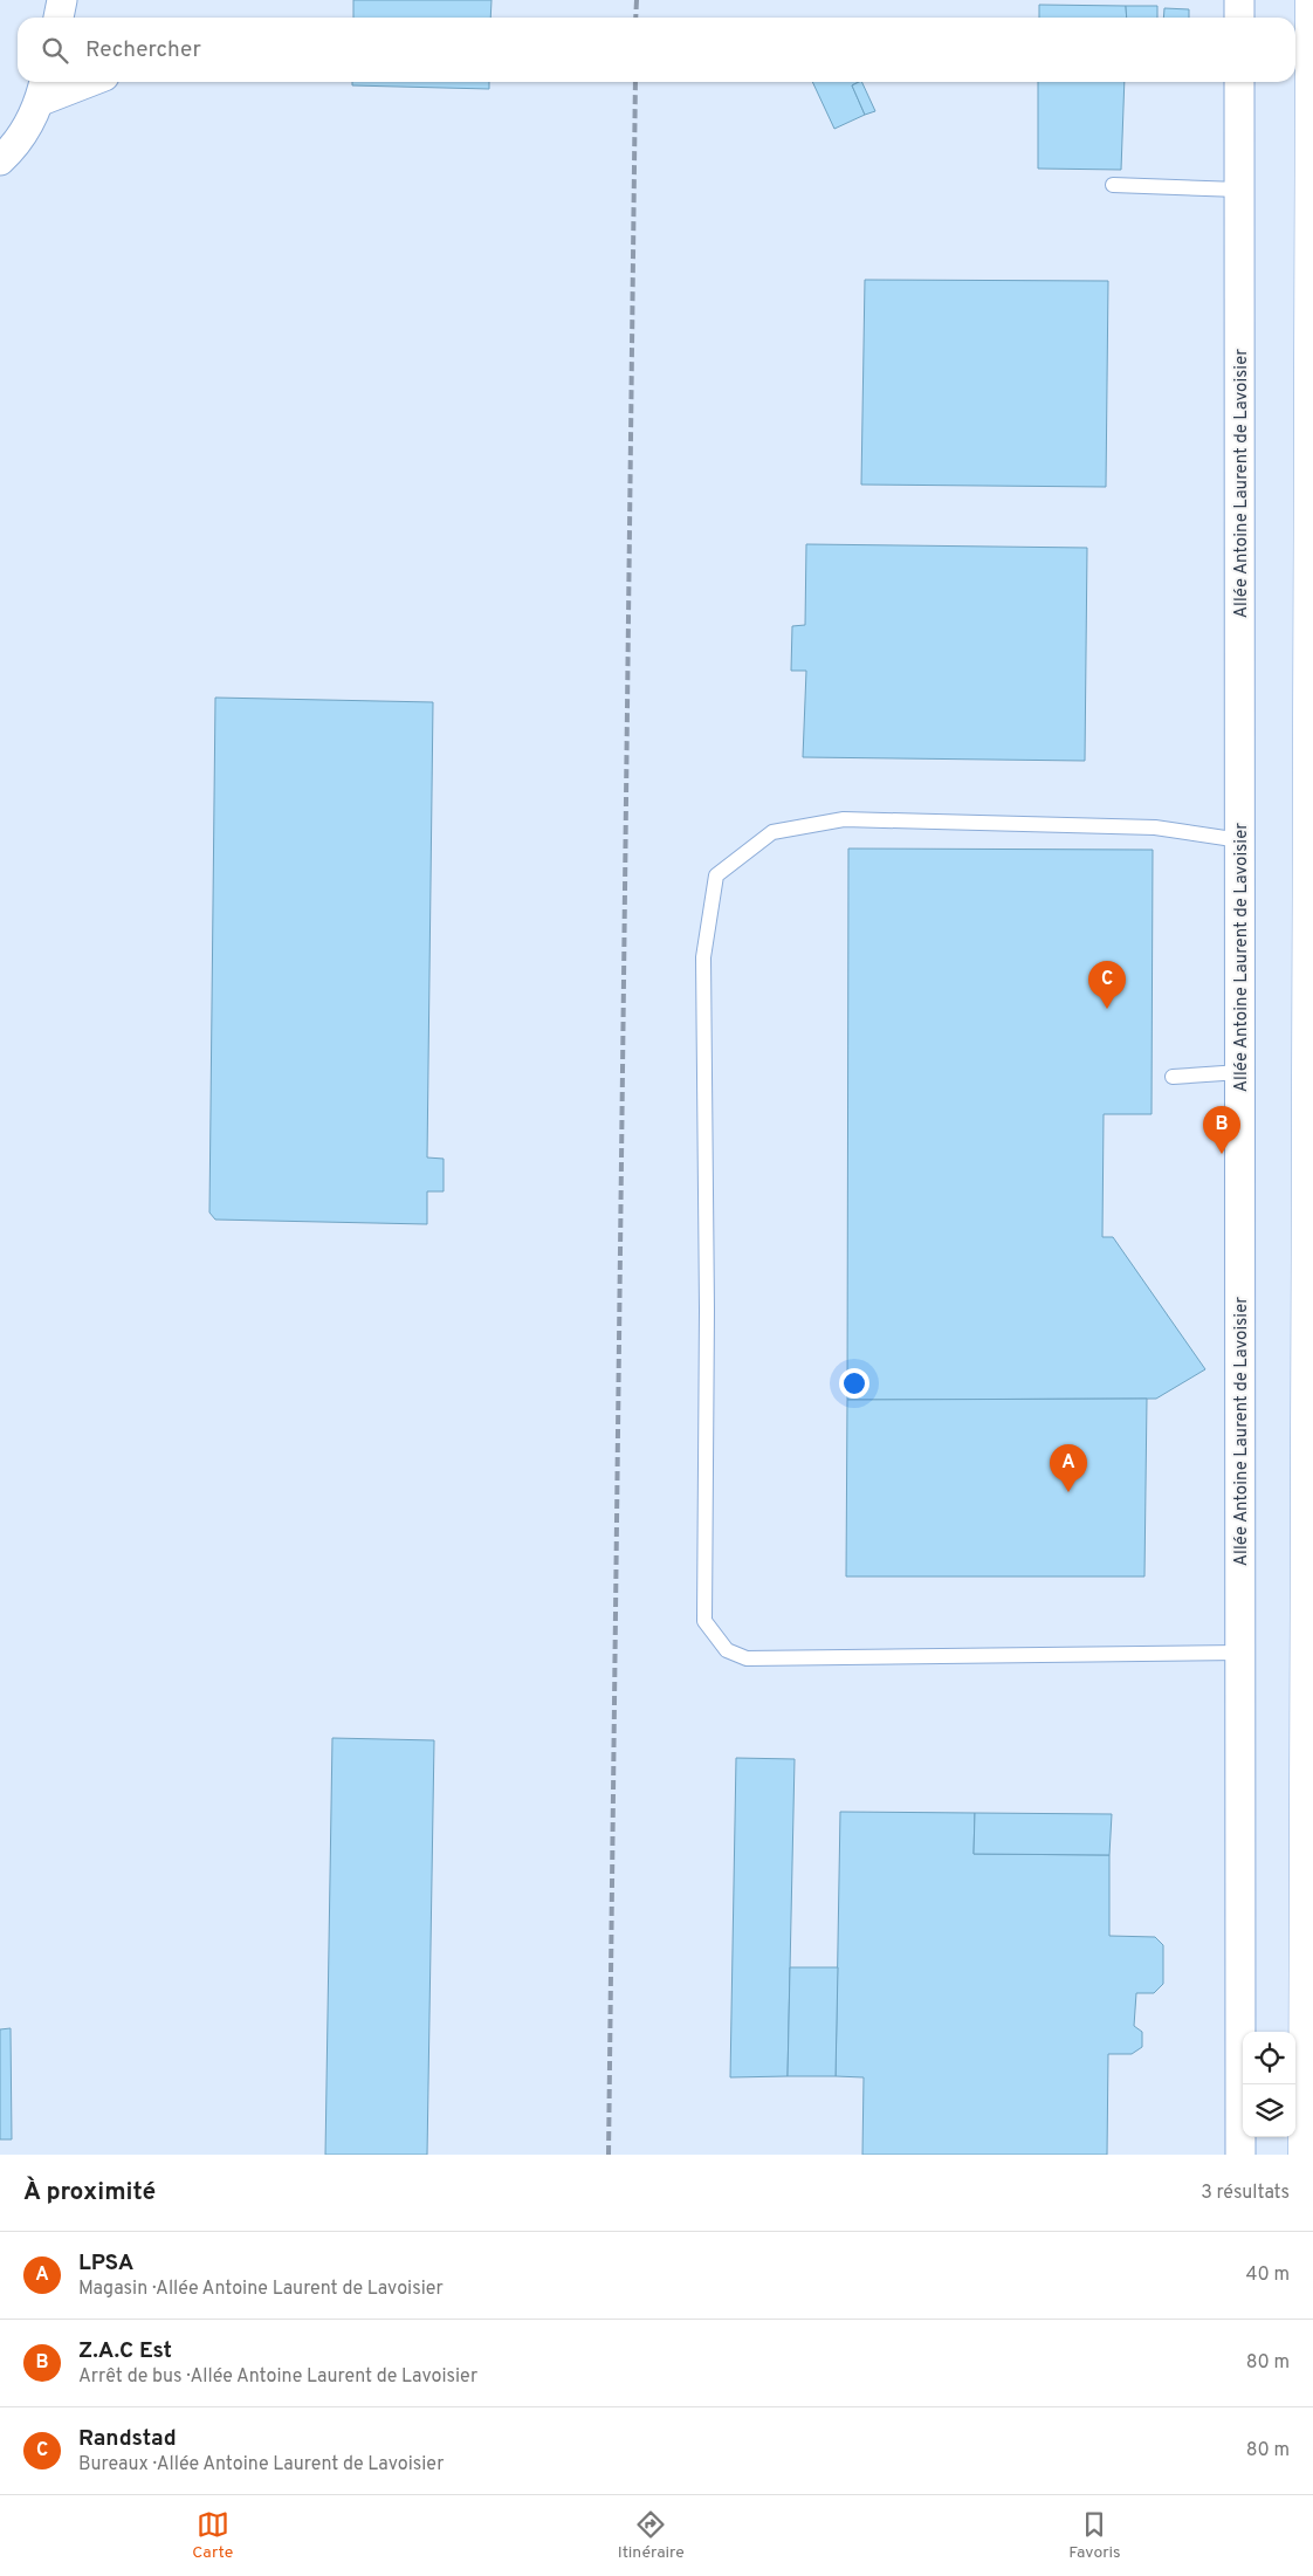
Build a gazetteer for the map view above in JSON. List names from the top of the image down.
{
  "streets": {
    "street": ["Allée Antoine Laurent de Lavoisier"]
  },
  "page": {
    "search": "Rechercher",
    "pins": ["C", "B", "A"],
    "heading": ["À proximité", "3 résultats"],
    "list": [
      {
        "mark": "A",
        "name": "LPSA",
        "note": "Magasin · Allée Antoine Laurent de Lavoisier",
        "value": "40 m"
      },
      {
        "mark": "B",
        "name": "Z.A.C Est",
        "note": "Arrêt de bus · Allée Antoine Laurent de Lavoisier",
        "value": "80 m"
      },
      {
        "mark": "C",
        "name": "Randstad",
        "note": "Bureaux · Allée Antoine Laurent de Lavoisier",
        "value": "80 m"
      }
    ],
    "nav": ["Carte", "Itinéraire", "Favoris"]
  }
}
